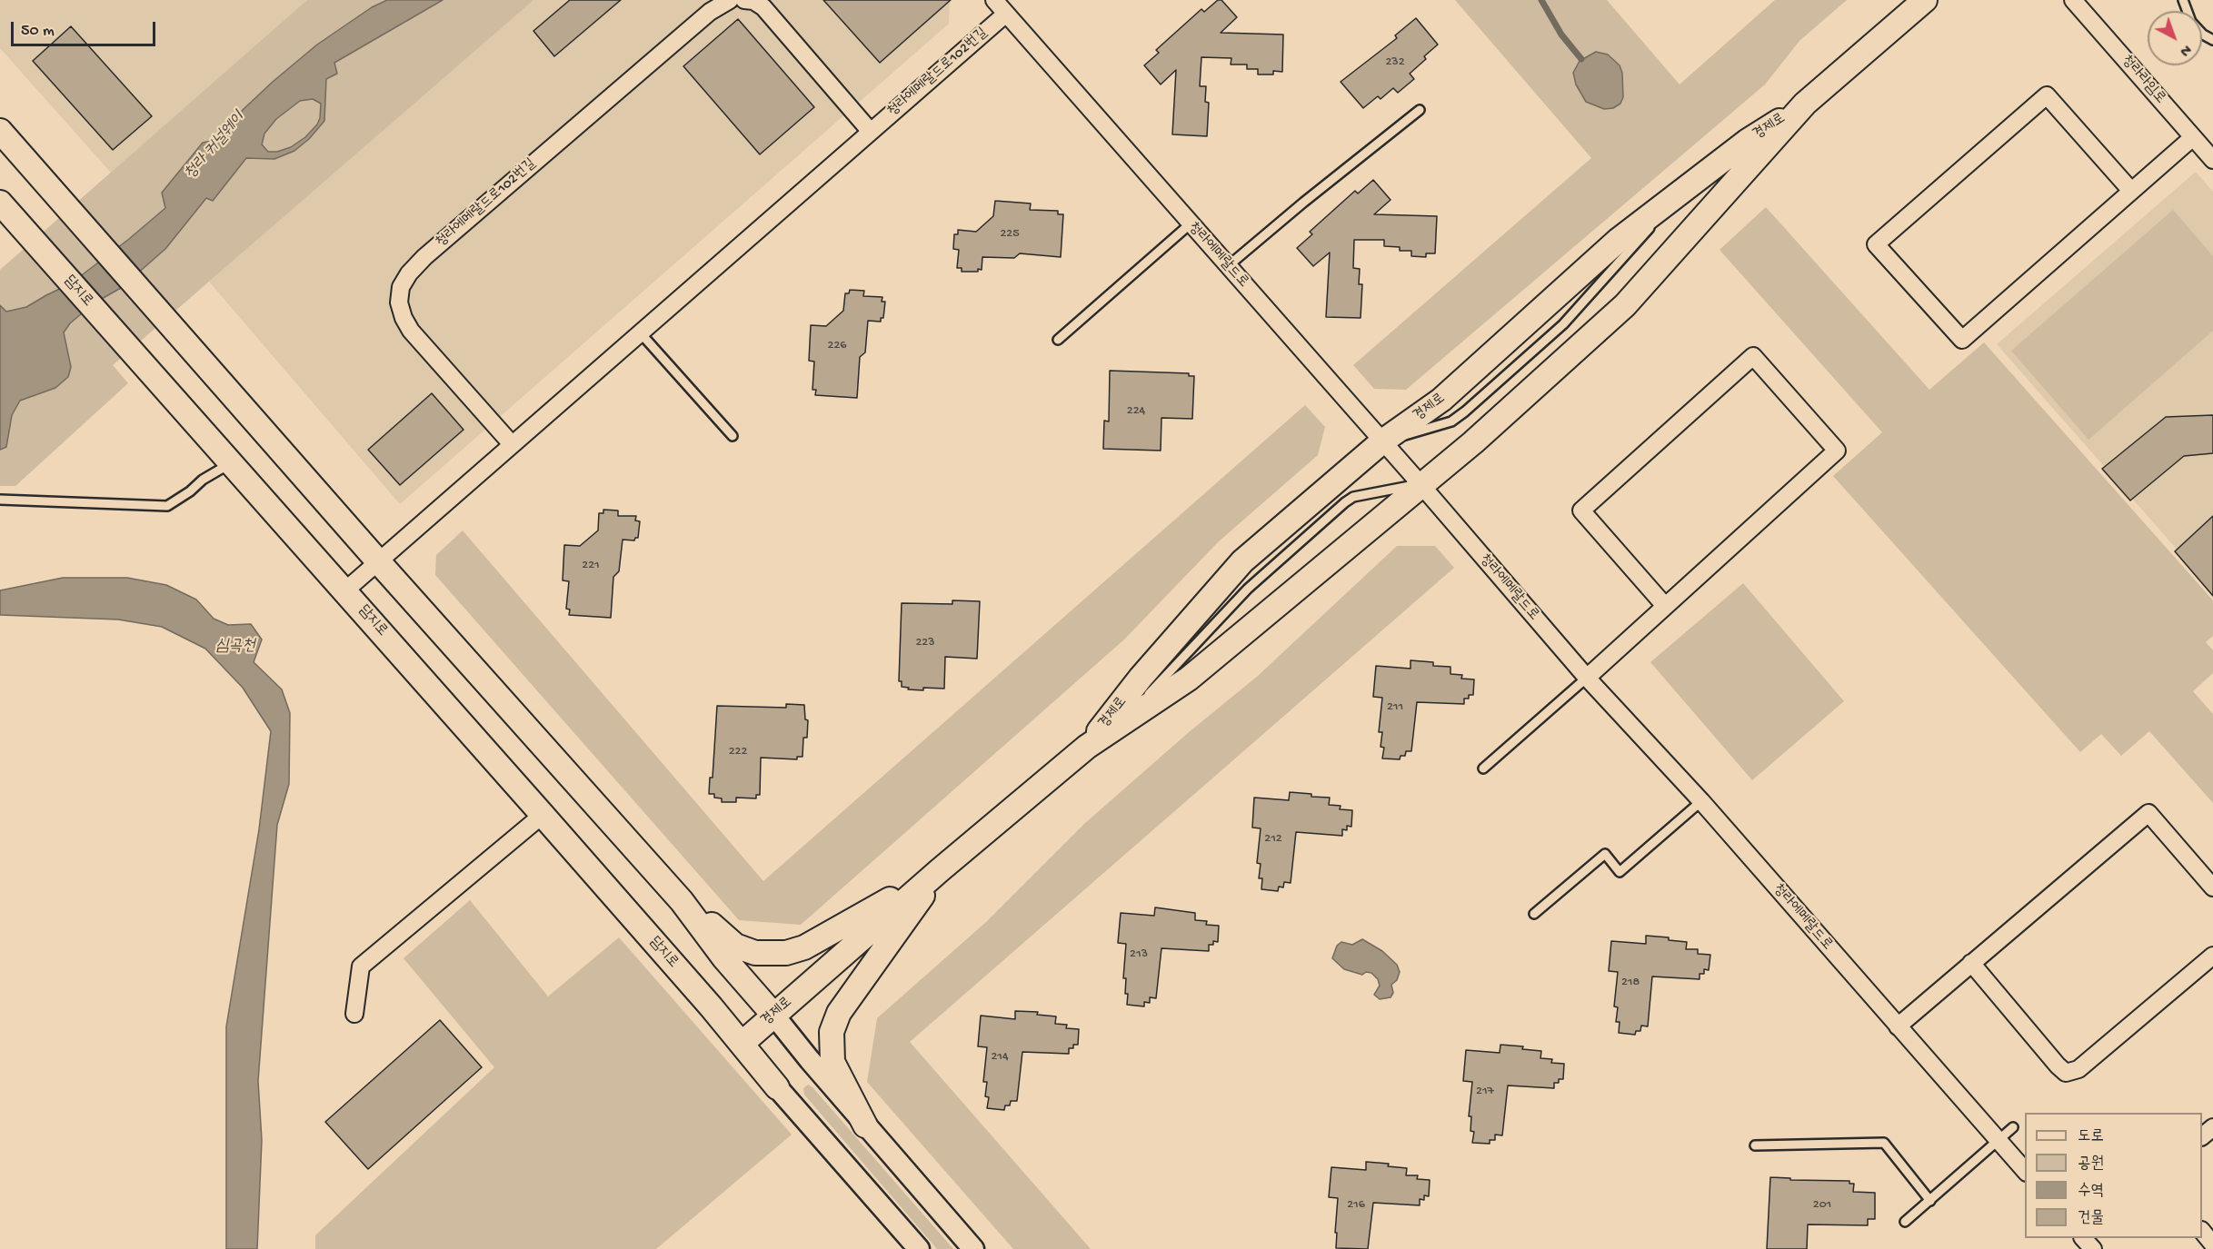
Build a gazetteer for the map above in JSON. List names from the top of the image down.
{
  "streets": {
    "main road": ["경제로", "담지로"],
    "street": ["청라에메랄드로102번길", "청라라임로", "청라에메랄드로"]
  },
  "crossings": [
    ["청라에메랄드로102번길", "청라에메랄드로"],
    ["청라에메랄드로102번길", "담지로"],
    ["경제로", "청라에메랄드로"],
    ["경제로", "담지로"]
  ],
  "water": ["청라 커널웨이", "심곡천"],
  "house_numbers": [
    "232",
    "225",
    "226",
    "224",
    "221",
    "223",
    "211",
    "222",
    "212",
    "213",
    "218",
    "214",
    "217",
    "216",
    "201"
  ],
  "legend": [
    "도로",
    "공원",
    "수역",
    "건물"
  ],
  "scale_bar": "50 m",
  "north": "bottom right"
}
